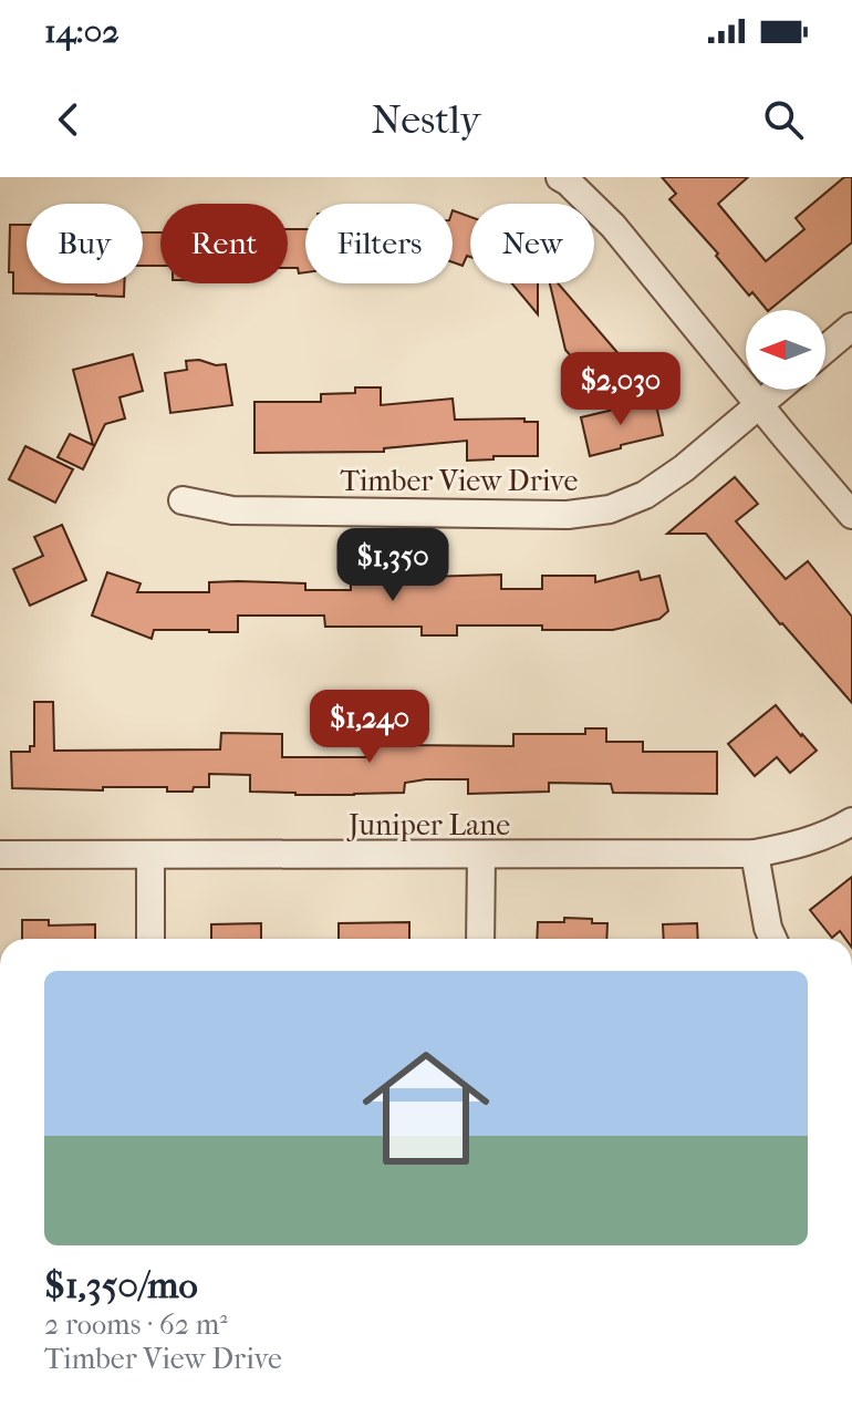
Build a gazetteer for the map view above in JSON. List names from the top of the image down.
{
  "streets": {
    "street": ["Timber View Drive", "Juniper Lane"]
  },
  "north": "left",
  "page": {
    "status": "14:02",
    "header": "Nestly",
    "chip": [
      "Buy",
      "Rent",
      "Filters",
      "New"
    ],
    "price": ["$2,030", "$1,350", "$1,240"],
    "list": [
      {
        "name": "$1,350/mo",
        "note": "2 rooms · 62 m² · Timber View Drive"
      }
    ]
  }
}
